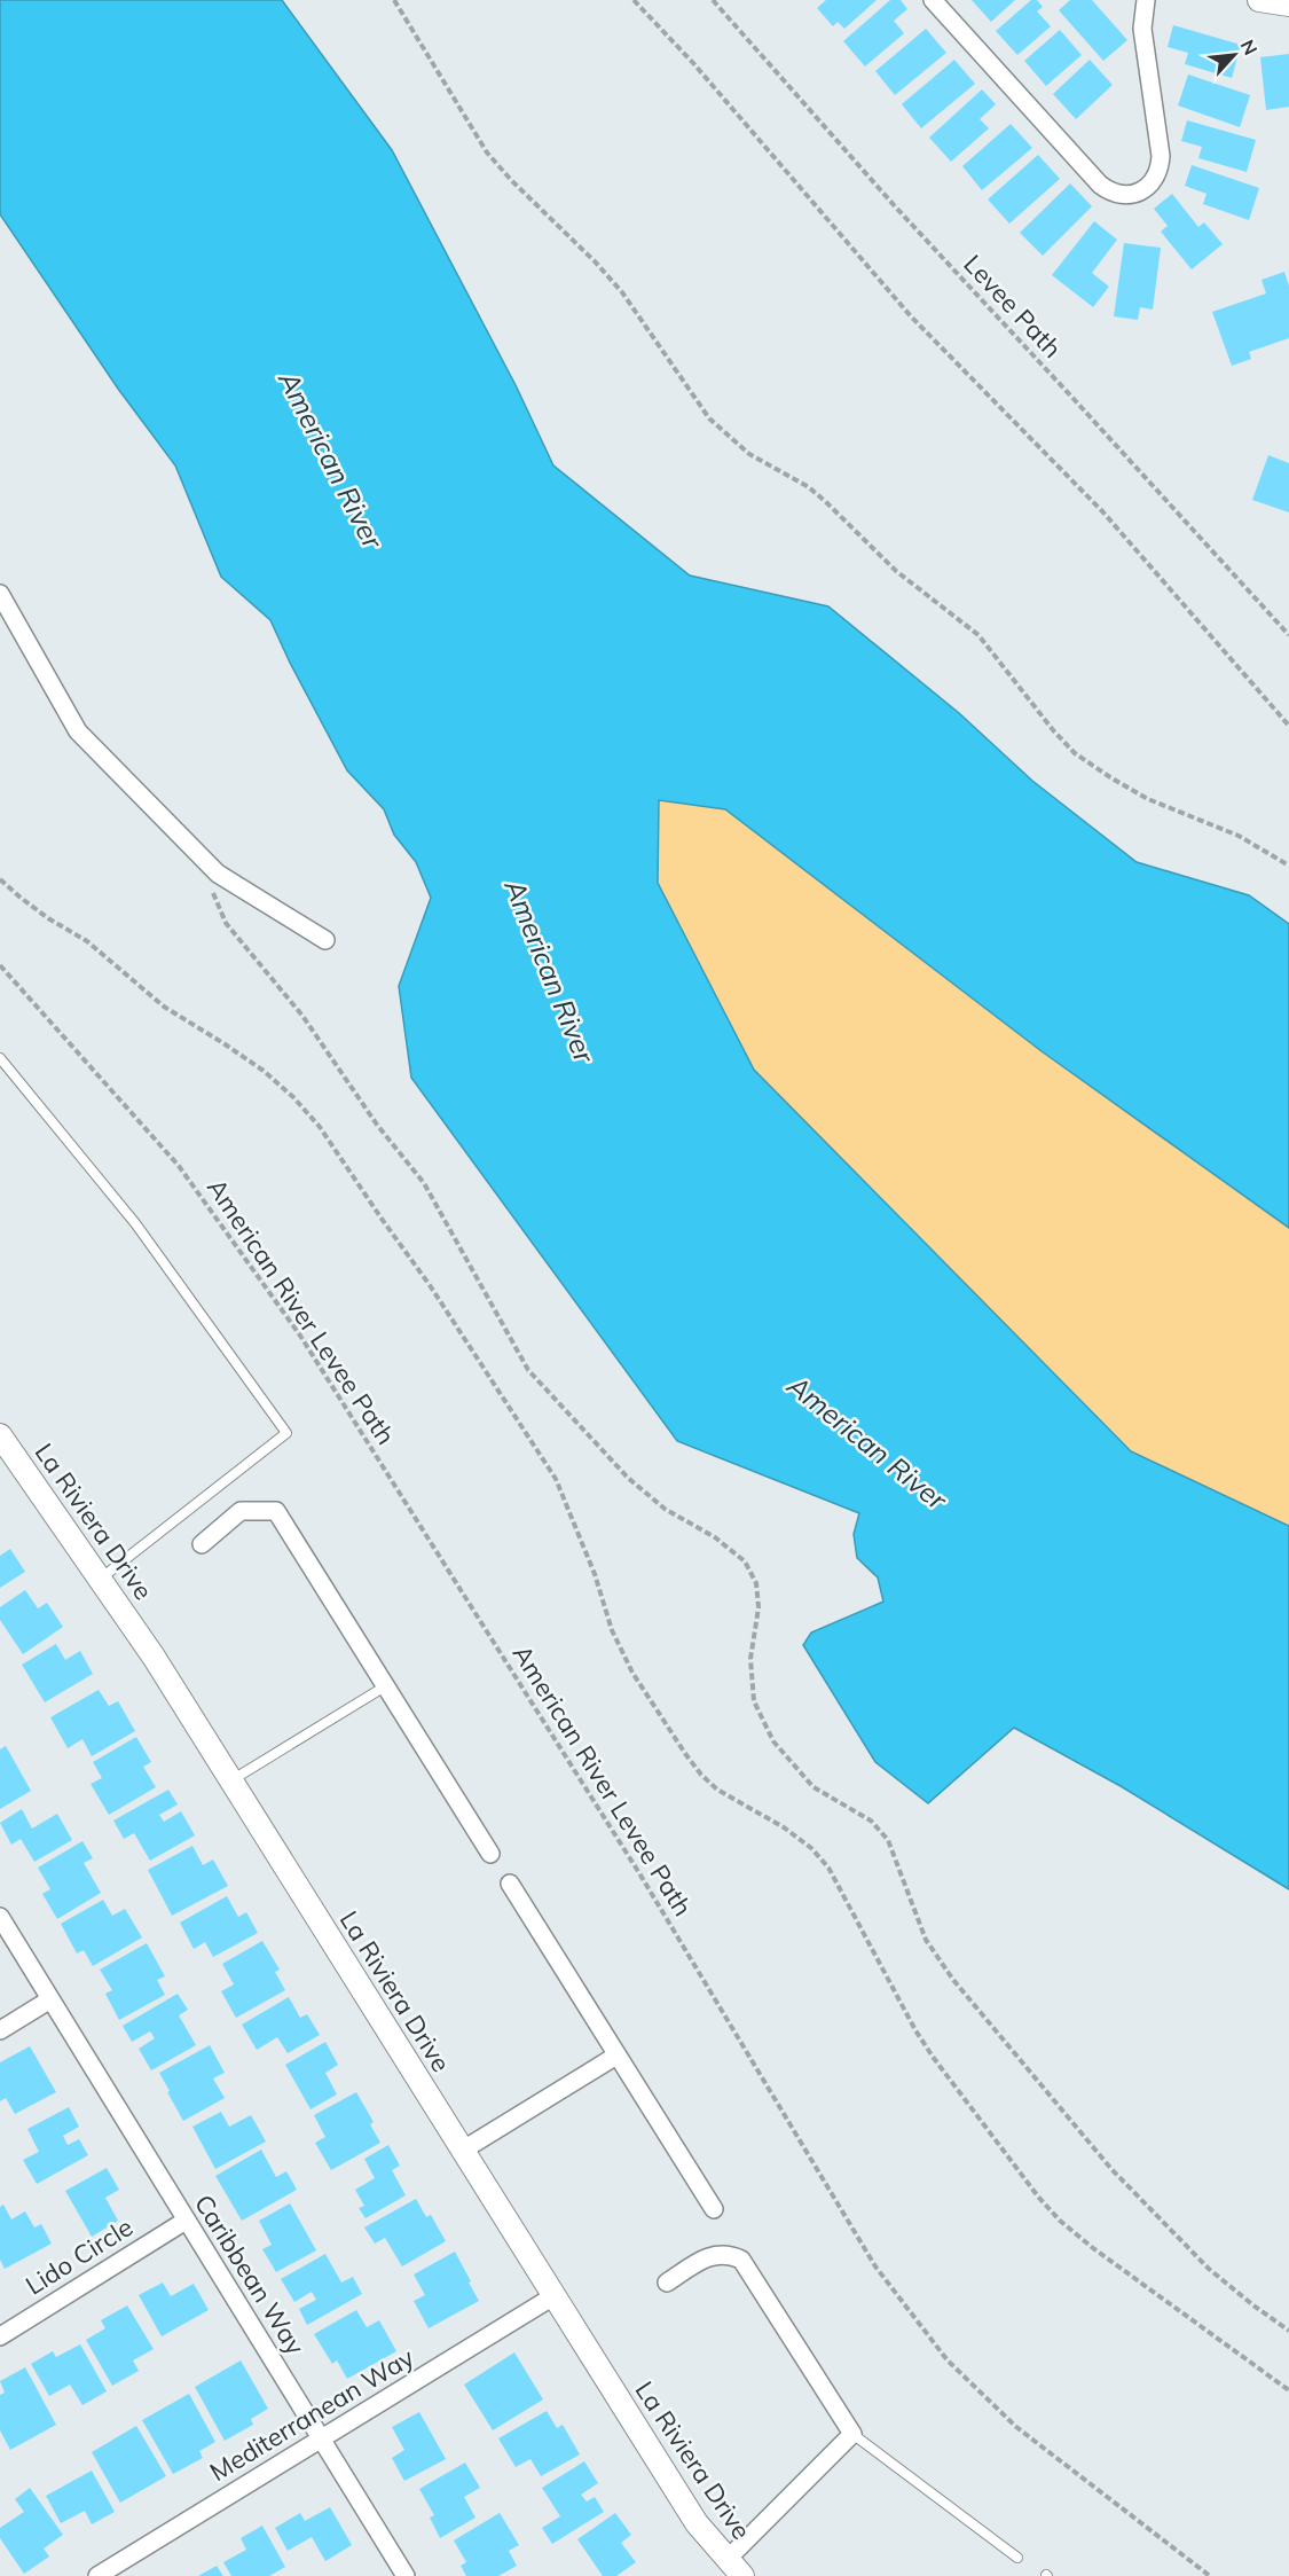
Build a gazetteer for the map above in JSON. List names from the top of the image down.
{
  "streets": {
    "street": [
      "La Riviera Drive",
      "Lido Circle",
      "Caribbean Way",
      "Mediterranean Way"
    ],
    "path": ["Levee Path", "American River Levee Path"]
  },
  "crossings": [
    ["La Riviera Drive", "Mediterranean Way"],
    ["Lido Circle", "Caribbean Way"],
    ["Caribbean Way", "Mediterranean Way"]
  ],
  "water": ["American River"],
  "north": "top right"
}
